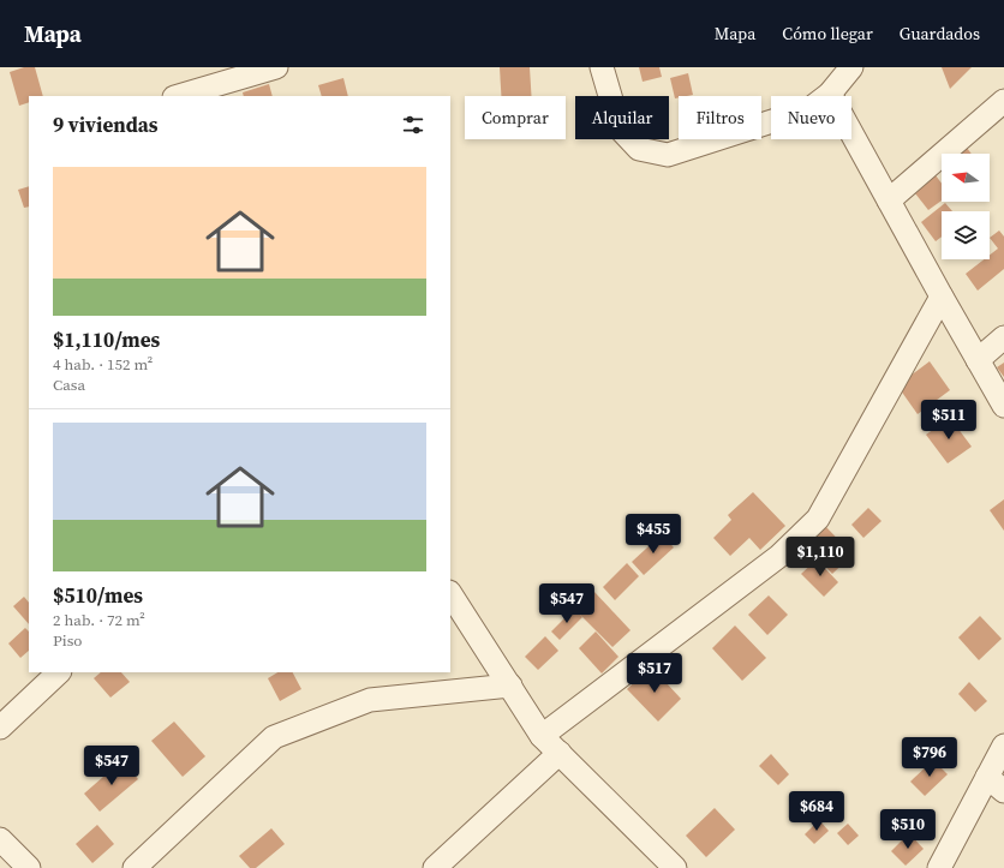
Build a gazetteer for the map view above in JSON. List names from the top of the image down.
{
  "north": "left",
  "page": {
    "header": "Mapa",
    "nav": ["Mapa", "Cómo llegar", "Guardados"],
    "chip": [
      "Comprar",
      "Alquilar",
      "Filtros",
      "Nuevo"
    ],
    "heading": "9 viviendas",
    "list": [
      {
        "name": "$1,110/mes",
        "note": "4 hab. · 152 m² · Casa"
      },
      {
        "name": "$510/mes",
        "note": "2 hab. · 72 m² · Piso"
      }
    ],
    "price": [
      "$511",
      "$455",
      "$1,110",
      "$547",
      "$517",
      "$796",
      "$547",
      "$684",
      "$510"
    ]
  }
}
